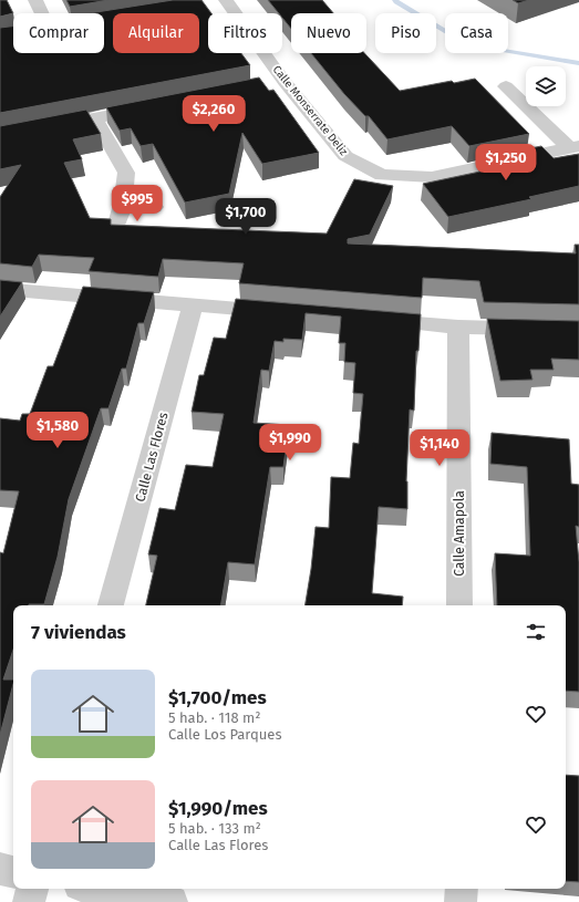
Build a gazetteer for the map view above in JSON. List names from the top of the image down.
{
  "streets": {
    "street": ["Calle Monserrate Deliz", "Calle Las Flores", "Calle Amapola"]
  },
  "page": {
    "chip": [
      "Comprar",
      "Alquilar",
      "Filtros",
      "Nuevo",
      "Piso",
      "Casa"
    ],
    "price": [
      "$2,260",
      "$1,250",
      "$995",
      "$1,700",
      "$1,580",
      "$1,990",
      "$1,140"
    ],
    "heading": "7 viviendas",
    "list": [
      {
        "name": "$1,700/mes",
        "note": "5 hab. · 118 m² · Calle Los Parques"
      },
      {
        "name": "$1,990/mes",
        "note": "5 hab. · 133 m² · Calle Las Flores"
      }
    ]
  }
}
